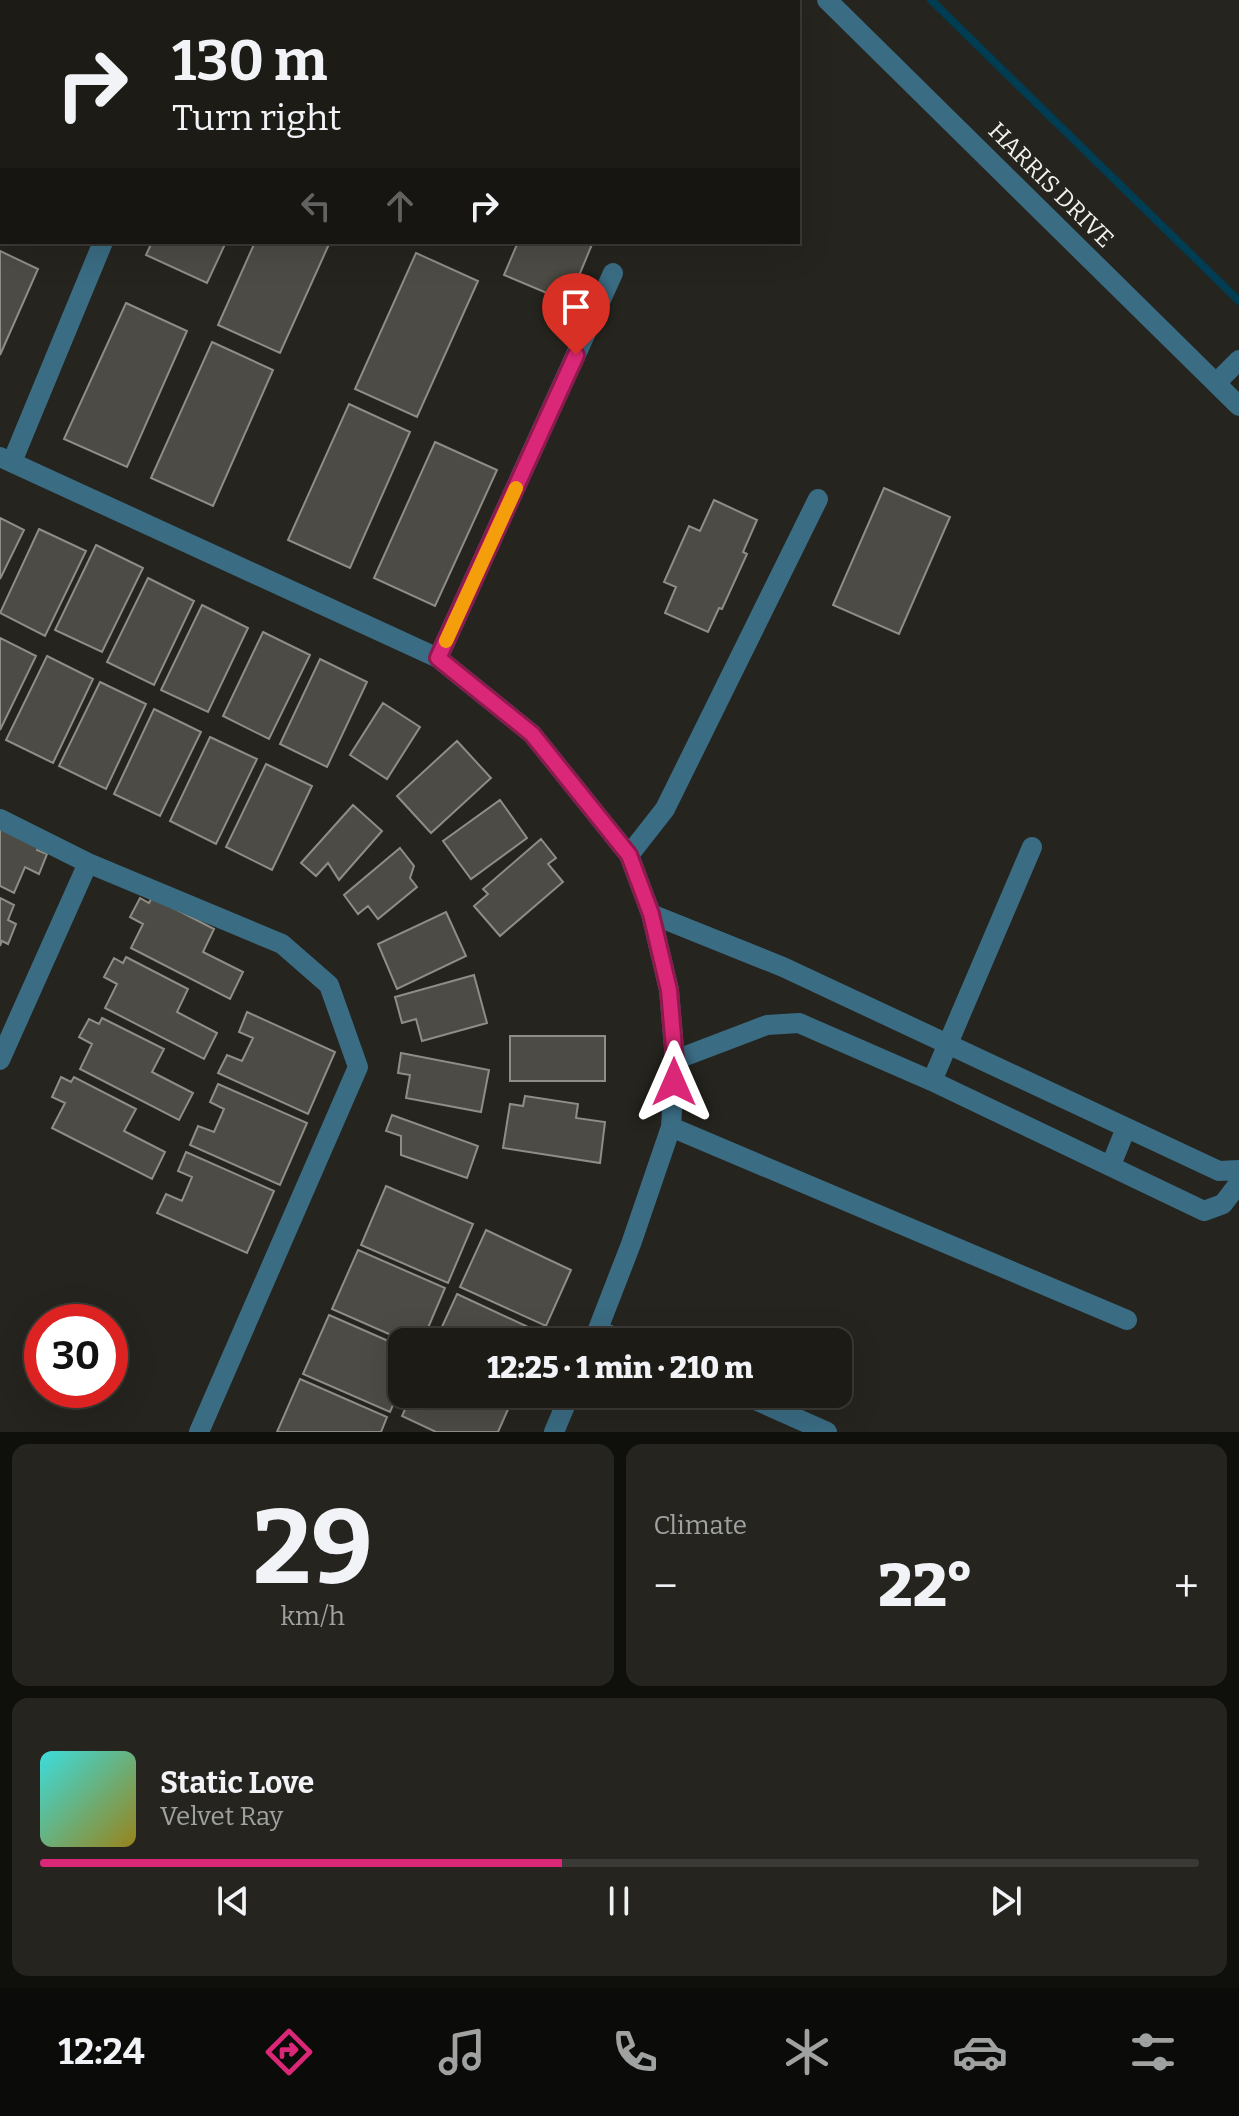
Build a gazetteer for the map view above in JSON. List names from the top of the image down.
{
  "streets": {
    "street": ["HARRIS DRIVE"]
  },
  "page": {
    "turn": ["130 m", "Turn right"],
    "limit": "30",
    "trip": "12:25 · 1 min · 210 m",
    "tile": [
      ["29", "km/h"],
      "Climate"
    ],
    "heat": ["−", "22°", "+"],
    "song": ["Static Love", "Velvet Ray"],
    "tabs": "12:24"
  }
}
